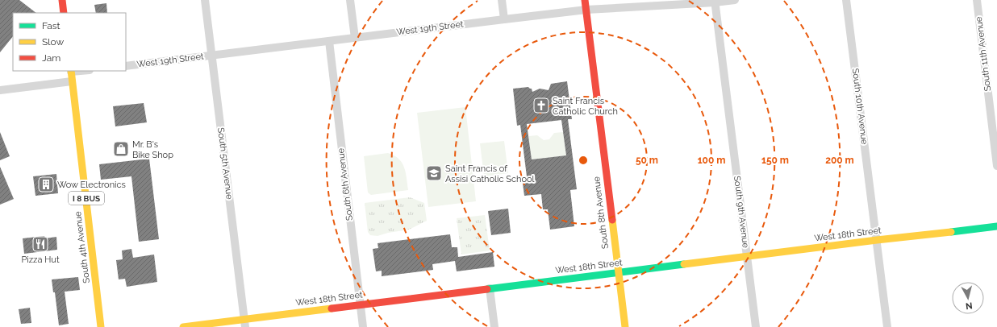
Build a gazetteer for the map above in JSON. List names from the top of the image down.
{
  "streets": {
    "street": [
      "West 19th Street",
      "South 11th Avenue",
      "South 10th Avenue",
      "South 5th Avenue",
      "South 6th Avenue",
      "I 8 BUS",
      "South 9th Avenue",
      "South 8th Avenue",
      "West 18th Street",
      "South 4th Avenue"
    ]
  },
  "crossings": [
    ["West 19th Street", "South 5th Avenue"],
    ["West 19th Street", "South 6th Avenue"],
    ["West 19th Street", "South 9th Avenue"],
    ["West 19th Street", "South 8th Avenue"],
    ["South 10th Avenue", "West 18th Street"],
    ["South 5th Avenue", "West 18th Street"],
    ["South 6th Avenue", "West 18th Street"],
    ["South 9th Avenue", "West 18th Street"],
    ["South 8th Avenue", "West 18th Street"]
  ],
  "places": {
    "church": ["Saint Francis Catholic Church"],
    "shop": ["Mr. B's Bike Shop"],
    "school or university": ["Saint Francis of Assisi Catholic School"],
    "building": ["Wow Electronics"],
    "restaurant": ["Pizza Hut"]
  },
  "legend": ["Fast", "Slow", "Jam"],
  "north": "bottom",
  "rings": [
    "50 m",
    "100 m",
    "150 m",
    "200 m"
  ]
}
